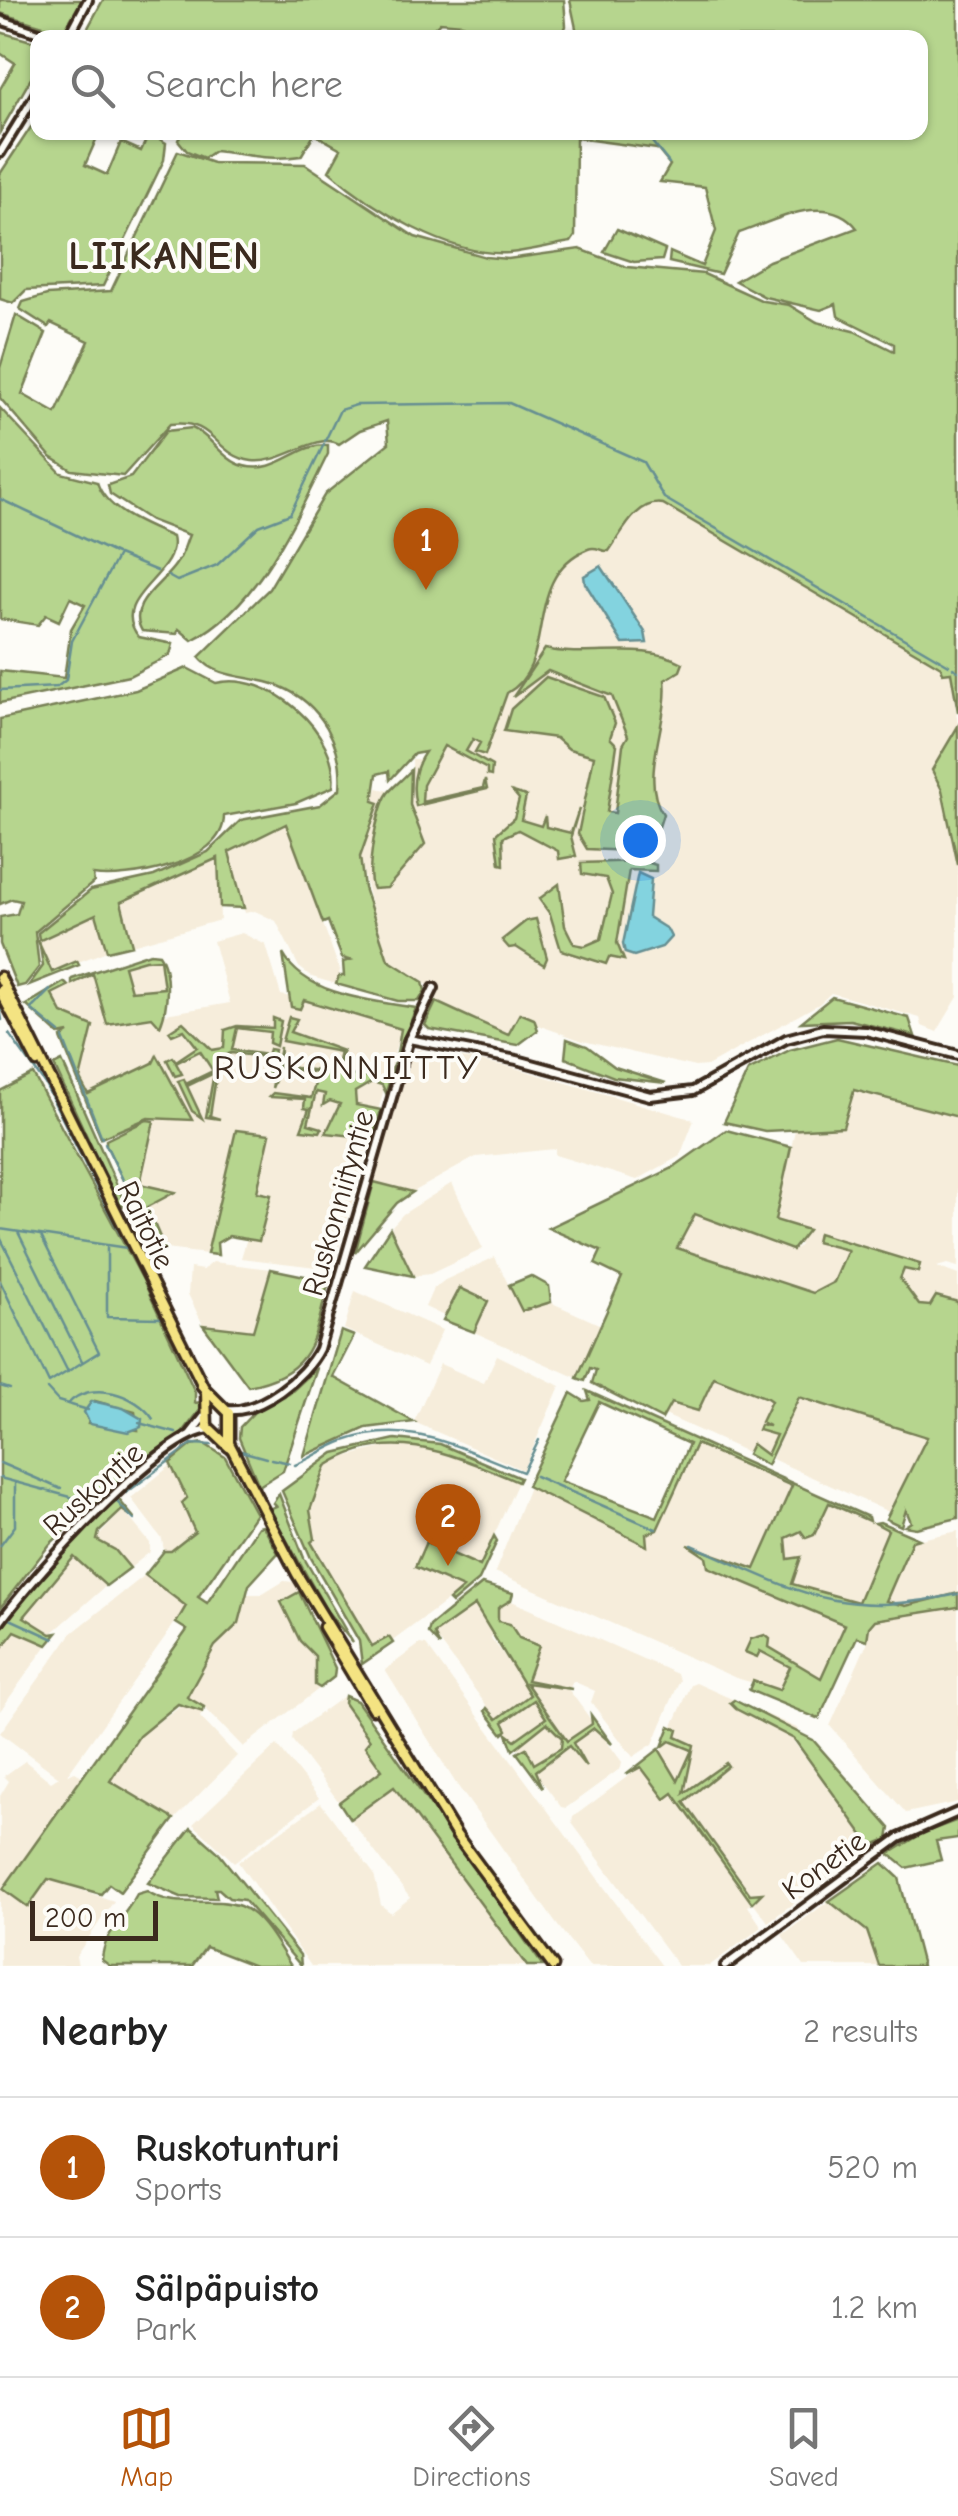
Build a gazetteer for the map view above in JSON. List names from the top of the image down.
{
  "streets": {
    "main road": ["Raitotie"],
    "street": ["Ruskonniityntie", "Ruskontie", "Konetie"]
  },
  "crossings": [
    ["Ruskonniityntie", "Raitotie"],
    ["Raitotie", "Ruskontie"]
  ],
  "districts": ["LIIKANEN", "RUSKONNIITTY"],
  "scale_bar": "200 m",
  "page": {
    "search": "Search here",
    "pins": ["1", "2"],
    "scale": "200 m",
    "heading": ["Nearby", "2 results"],
    "list": [
      {
        "mark": "1",
        "name": "Ruskotunturi",
        "note": "Sports",
        "value": "520 m"
      },
      {
        "mark": "2",
        "name": "Sälpäpuisto",
        "note": "Park",
        "value": "1.2 km"
      }
    ],
    "nav": ["Map", "Directions", "Saved"]
  }
}
